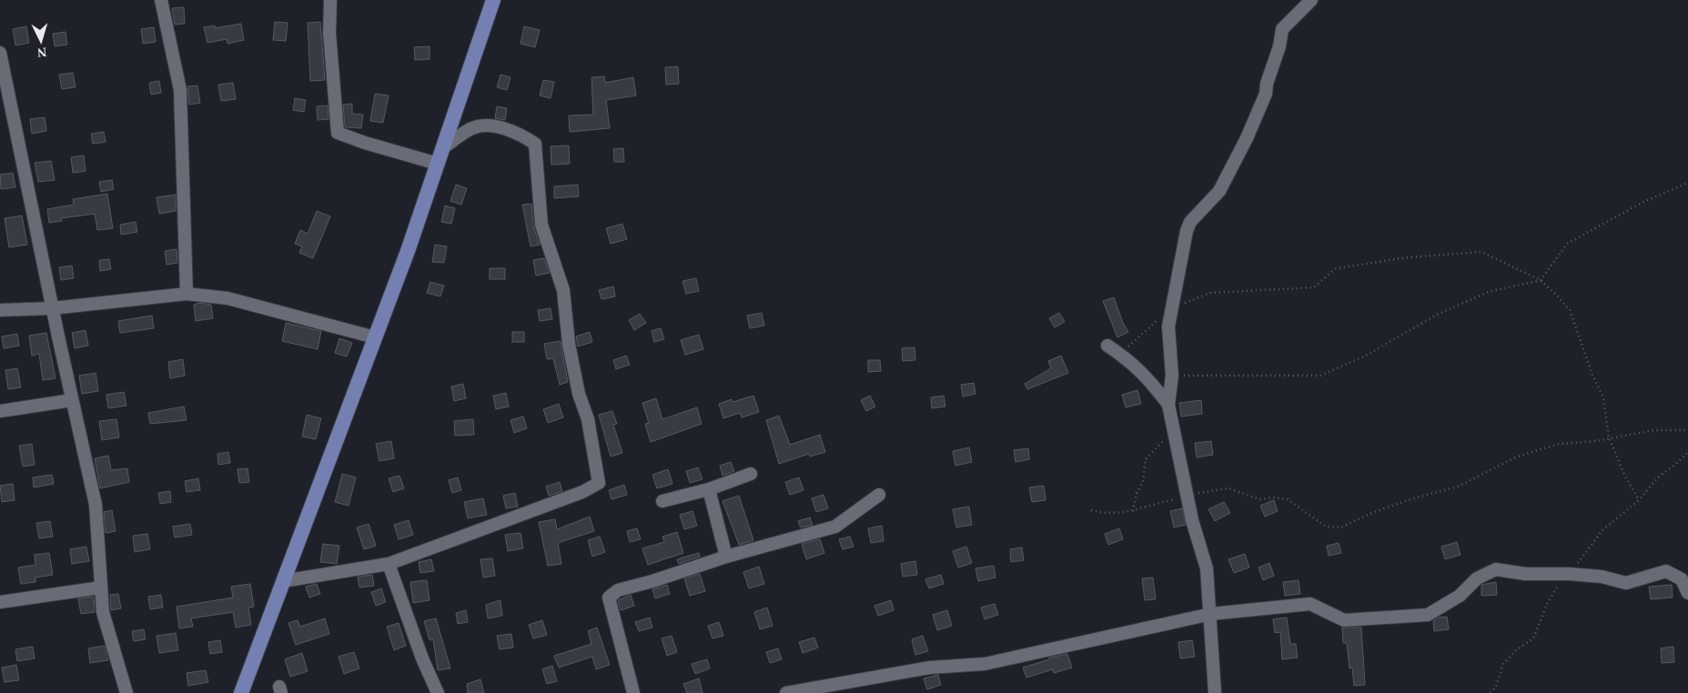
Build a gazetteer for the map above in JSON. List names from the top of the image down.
{
  "north": "bottom"
}
